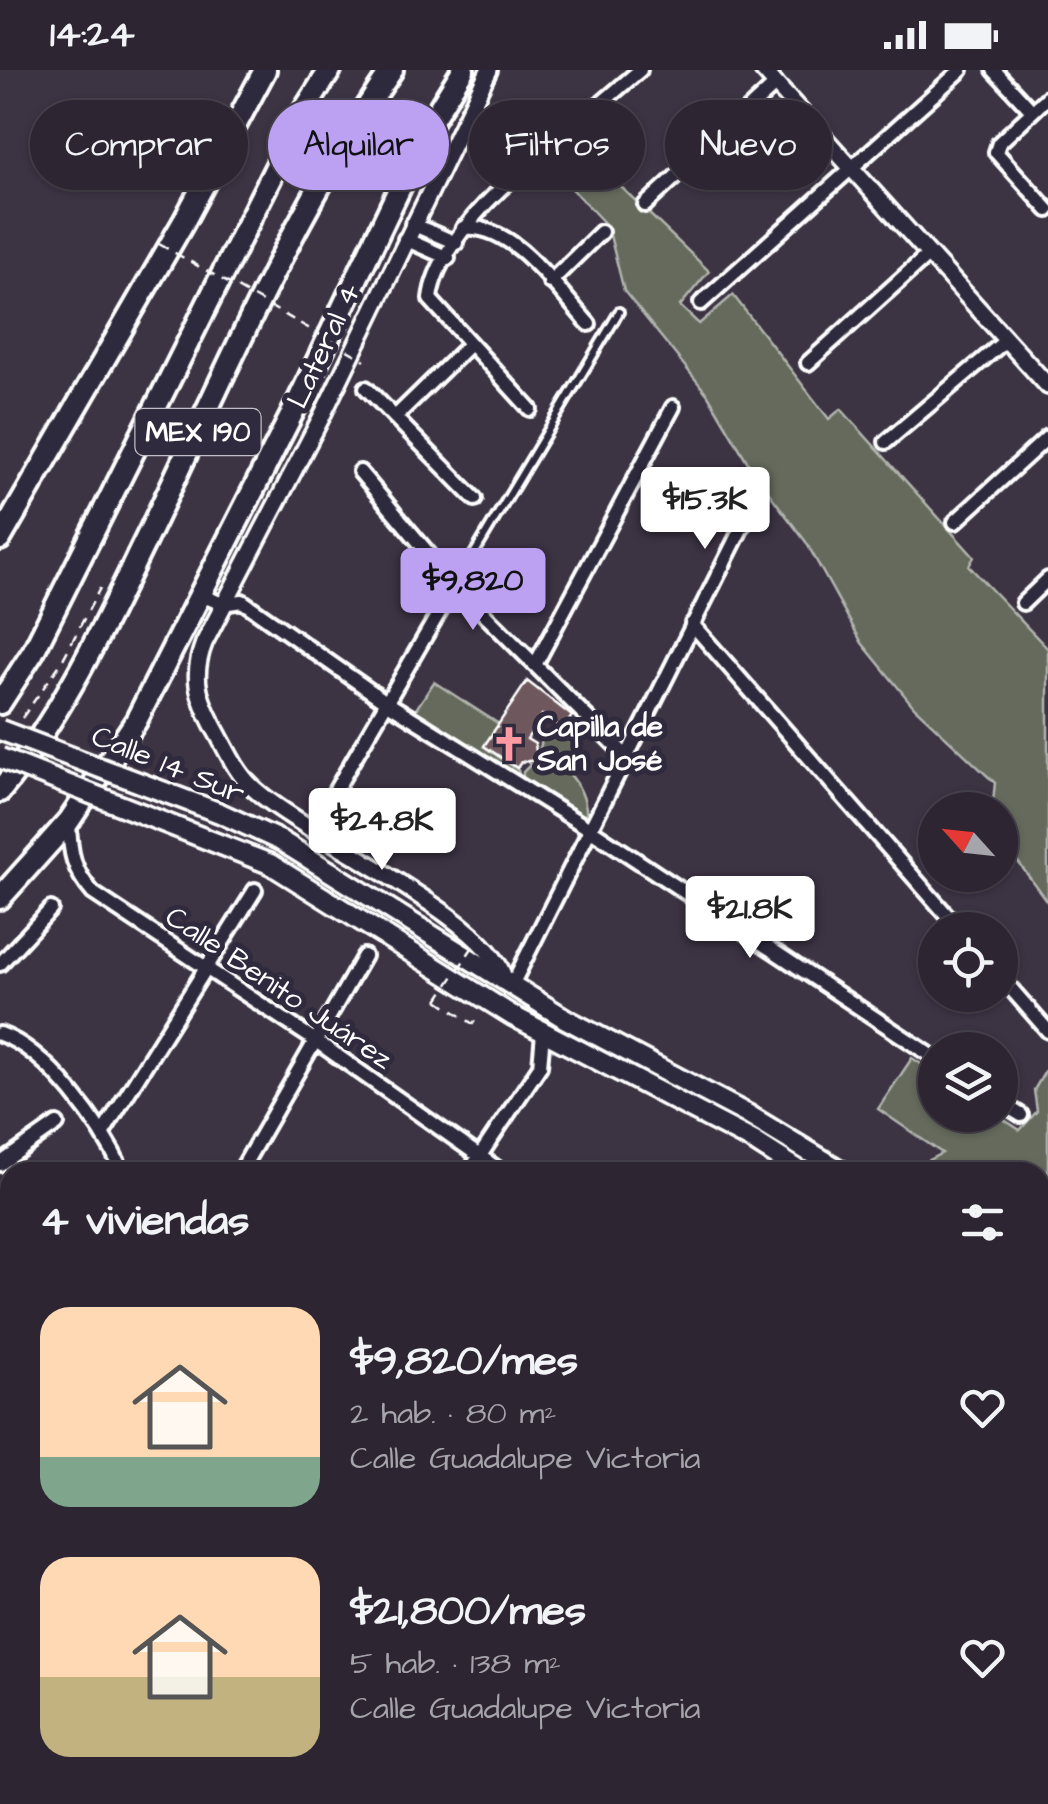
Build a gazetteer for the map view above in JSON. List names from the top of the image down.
{
  "streets": {
    "highway": ["MEX 190"],
    "main road": ["Calle 14 Sur"],
    "street": ["Lateral 4", "Calle Benito Juárez"]
  },
  "crossings": [
    ["Lateral 4", "Calle 14 Sur"]
  ],
  "places": {
    "church": ["Capilla de San José"]
  },
  "north": "top left",
  "page": {
    "status": "14:24",
    "chip": [
      "Comprar",
      "Alquilar",
      "Filtros",
      "Nuevo"
    ],
    "price": [
      "$15.3K",
      "$9,820",
      "$24.8K",
      "$21.8K"
    ],
    "heading": "4 viviendas",
    "list": [
      {
        "name": "$9,820/mes",
        "note": "2 hab. · 80 m² · Calle Guadalupe Victoria"
      },
      {
        "name": "$21,800/mes",
        "note": "5 hab. · 138 m² · Calle Guadalupe Victoria"
      }
    ]
  }
}
